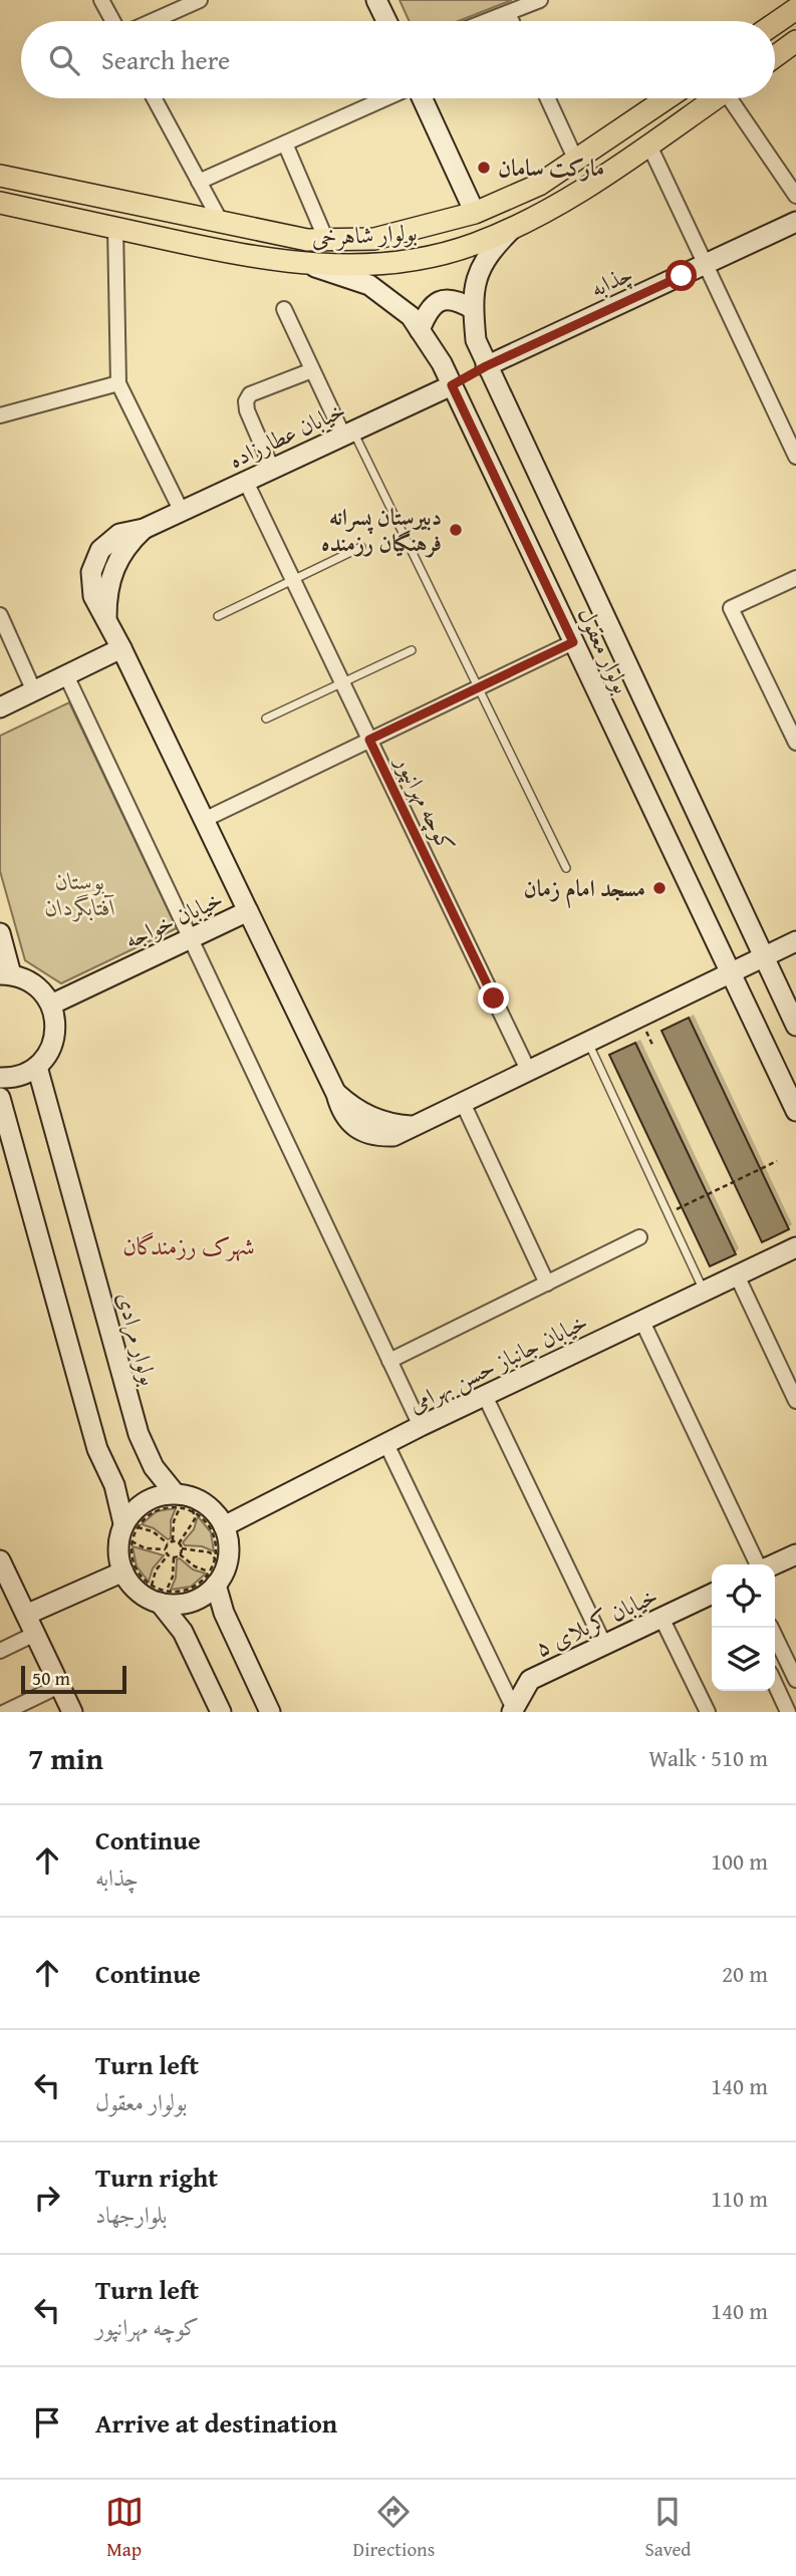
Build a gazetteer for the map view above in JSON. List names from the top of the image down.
{
  "streets": {
    "main road": ["بولوار شاهرخی"],
    "street": [
      "چذابه",
      "خیابان عطارزاده",
      "بولوار معقول",
      "کوچه مهرانپور",
      "خیابان خواجه",
      "بولوار مرادی",
      "خیابان جانباز حسن بهرامی",
      "خیابان کربلای ۵"
    ]
  },
  "crossings": [
    ["بولوار شاهرخی", "بولوار معقول"],
    ["چذابه", "بولوار معقول"],
    ["خیابان عطارزاده", "بولوار معقول"],
    ["خیابان عطارزاده", "کوچه مهرانپور"],
    ["خیابان عطارزاده", "خیابان خواجه"],
    ["بولوار معقول", "خیابان خواجه"],
    ["کوچه مهرانپور", "خیابان خواجه"],
    ["بولوار مرادی", "خیابان جانباز حسن بهرامی"]
  ],
  "districts": ["شهرک رزمندگان"],
  "parks": ["بوستان آفتابگردان"],
  "places": ["مارکت سامان", "دبیرستان پسرانه فرهنگیان رزمنده", "مسجد امام زمان"],
  "scale_bar": "50 m",
  "page": {
    "search": "Search here",
    "scale": "50 m",
    "heading": ["7 min", "Walk · 510 m"],
    "list": [
      ["Continue", "چذابه", "100 m"],
      ["Continue", "20 m"],
      ["Turn left", "بولوار معقول", "140 m"],
      ["Turn right", "بلوارجهاد", "110 m"],
      ["Turn left", "کوچه مهرانپور", "140 m"],
      "Arrive at destination"
    ],
    "nav": ["Map", "Directions", "Saved"]
  }
}
